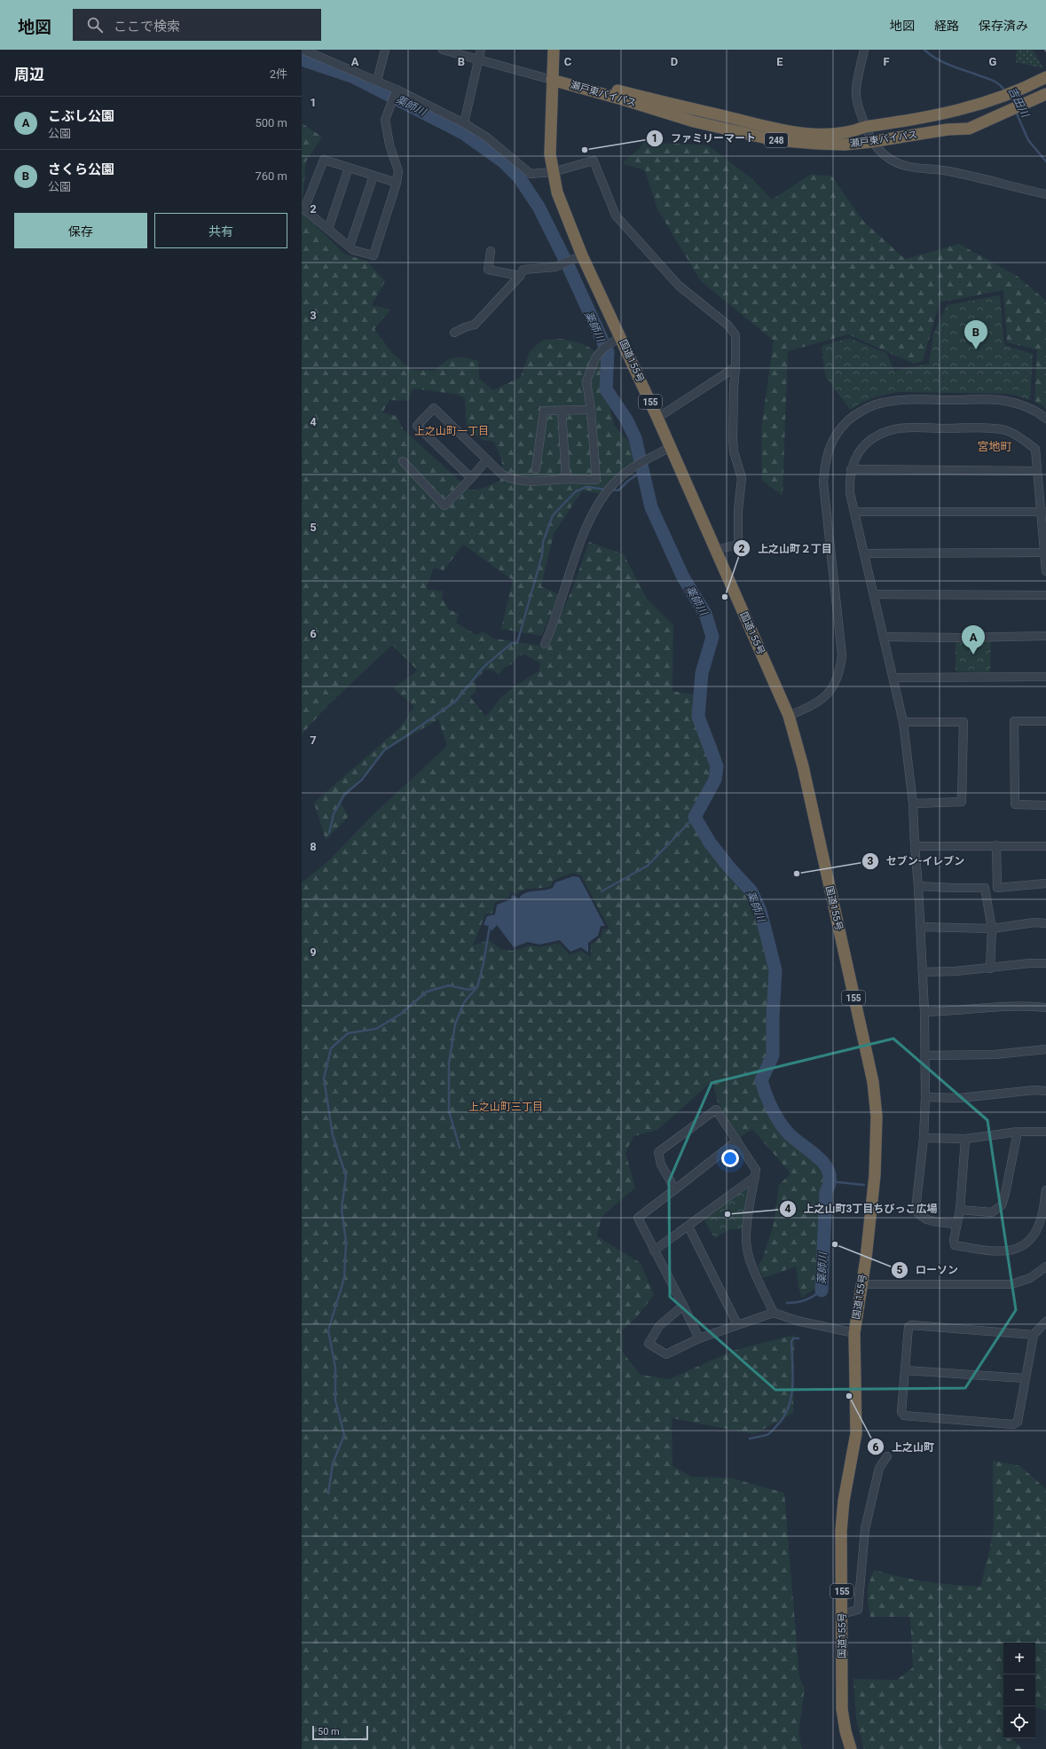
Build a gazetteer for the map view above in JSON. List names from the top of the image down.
{
  "streets": {
    "highway": [
      "瀬戸東バイパス",
      "248",
      "国道155号",
      "155"
    ]
  },
  "crossings": [
    ["瀬戸東バイパス", "国道155号"]
  ],
  "districts": ["上之山町一丁目", "宮地町", "上之山町三丁目"],
  "water": ["吉田川", "薬師川"],
  "places": [
    "ファミリーマート",
    "上之山町２丁目",
    "セブン-イレブン",
    "上之山町3丁目ちびっこ広場",
    "ローソン",
    "上之山町"
  ],
  "scale_bar": "50 m",
  "page": {
    "header": "地図",
    "search": "ここで検索",
    "nav": ["地図", "経路", "保存済み"],
    "heading": ["周辺", "2件"],
    "list": [
      {
        "mark": "A",
        "name": "こぶし公園",
        "note": "公園",
        "value": "500 m"
      },
      {
        "mark": "B",
        "name": "さくら公園",
        "note": "公園",
        "value": "760 m"
      }
    ],
    "buttons": ["保存", "共有"],
    "pins": ["B", "A"],
    "map_buttons": ["+", "−"],
    "scale": "50 m"
  },
  "grid": {
    "columns": [
      "A",
      "B",
      "C",
      "D",
      "E",
      "F",
      "G"
    ],
    "rows": [
      "1",
      "2",
      "3",
      "4",
      "5",
      "6",
      "7",
      "8",
      "9"
    ]
  }
}
